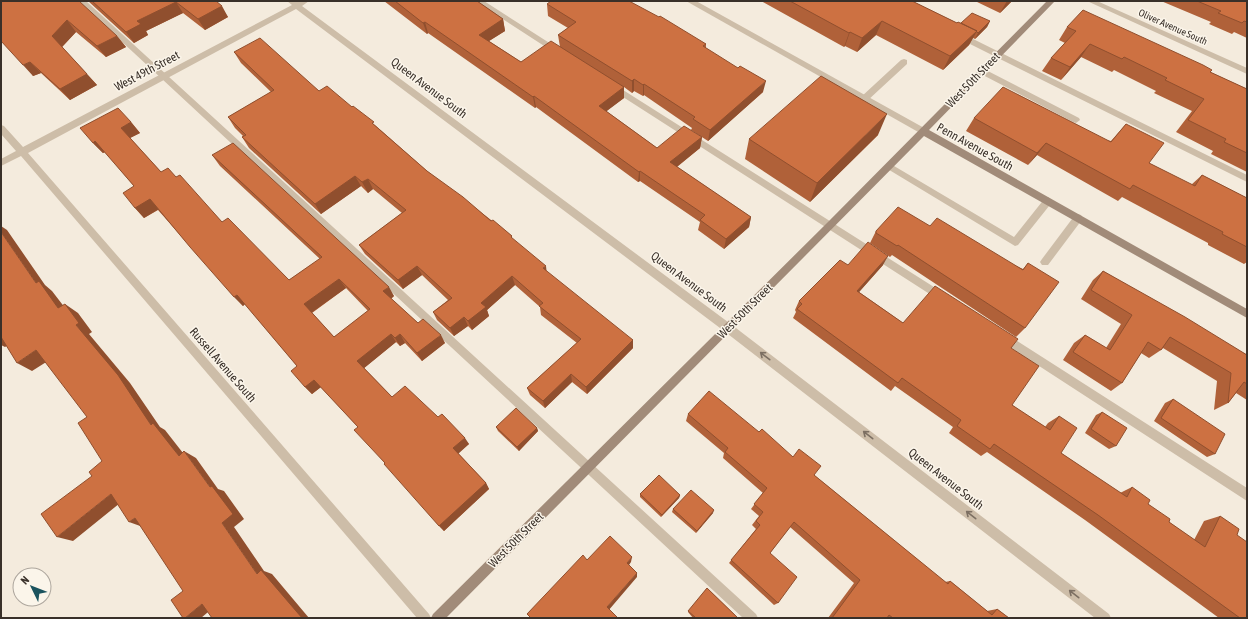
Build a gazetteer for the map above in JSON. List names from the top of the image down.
{
  "streets": {
    "main road": ["West 50th Street", "Penn Avenue South"],
    "street": [
      "Oliver Avenue South",
      "West 49th Street",
      "Queen Avenue South",
      "Russell Avenue South"
    ]
  },
  "crossings": [
    ["West 49th Street", "Queen Avenue South"],
    ["West 49th Street", "Russell Avenue South"],
    ["West 50th Street", "Queen Avenue South"],
    ["West 50th Street", "Penn Avenue South"]
  ],
  "one_way": ["Queen Avenue South"],
  "north": "top left"
}
